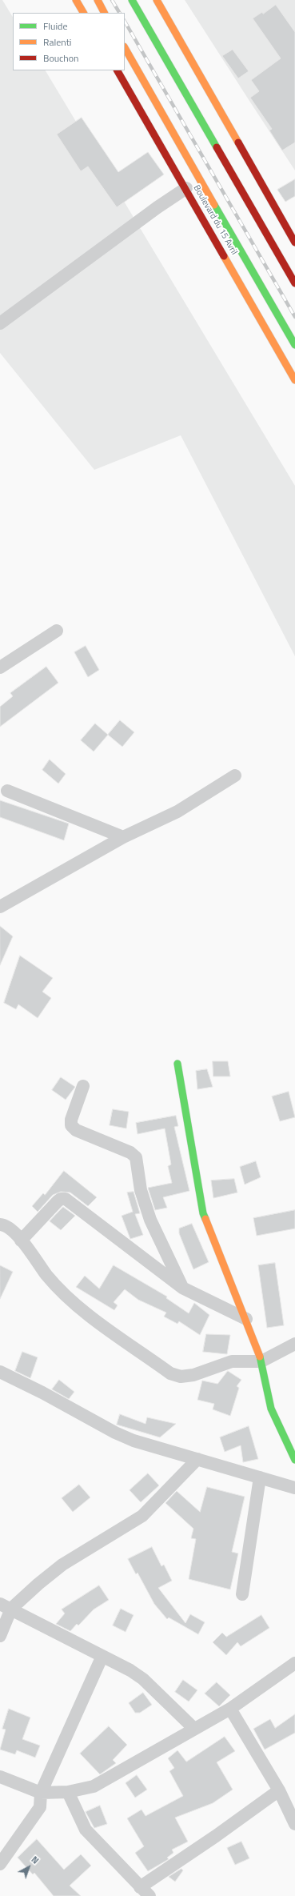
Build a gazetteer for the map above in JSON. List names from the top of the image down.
{
  "streets": {
    "main road": ["Boulevard du 15 Avril"]
  },
  "legend": ["Fluide", "Ralenti", "Bouchon"],
  "north": "top right"
}
